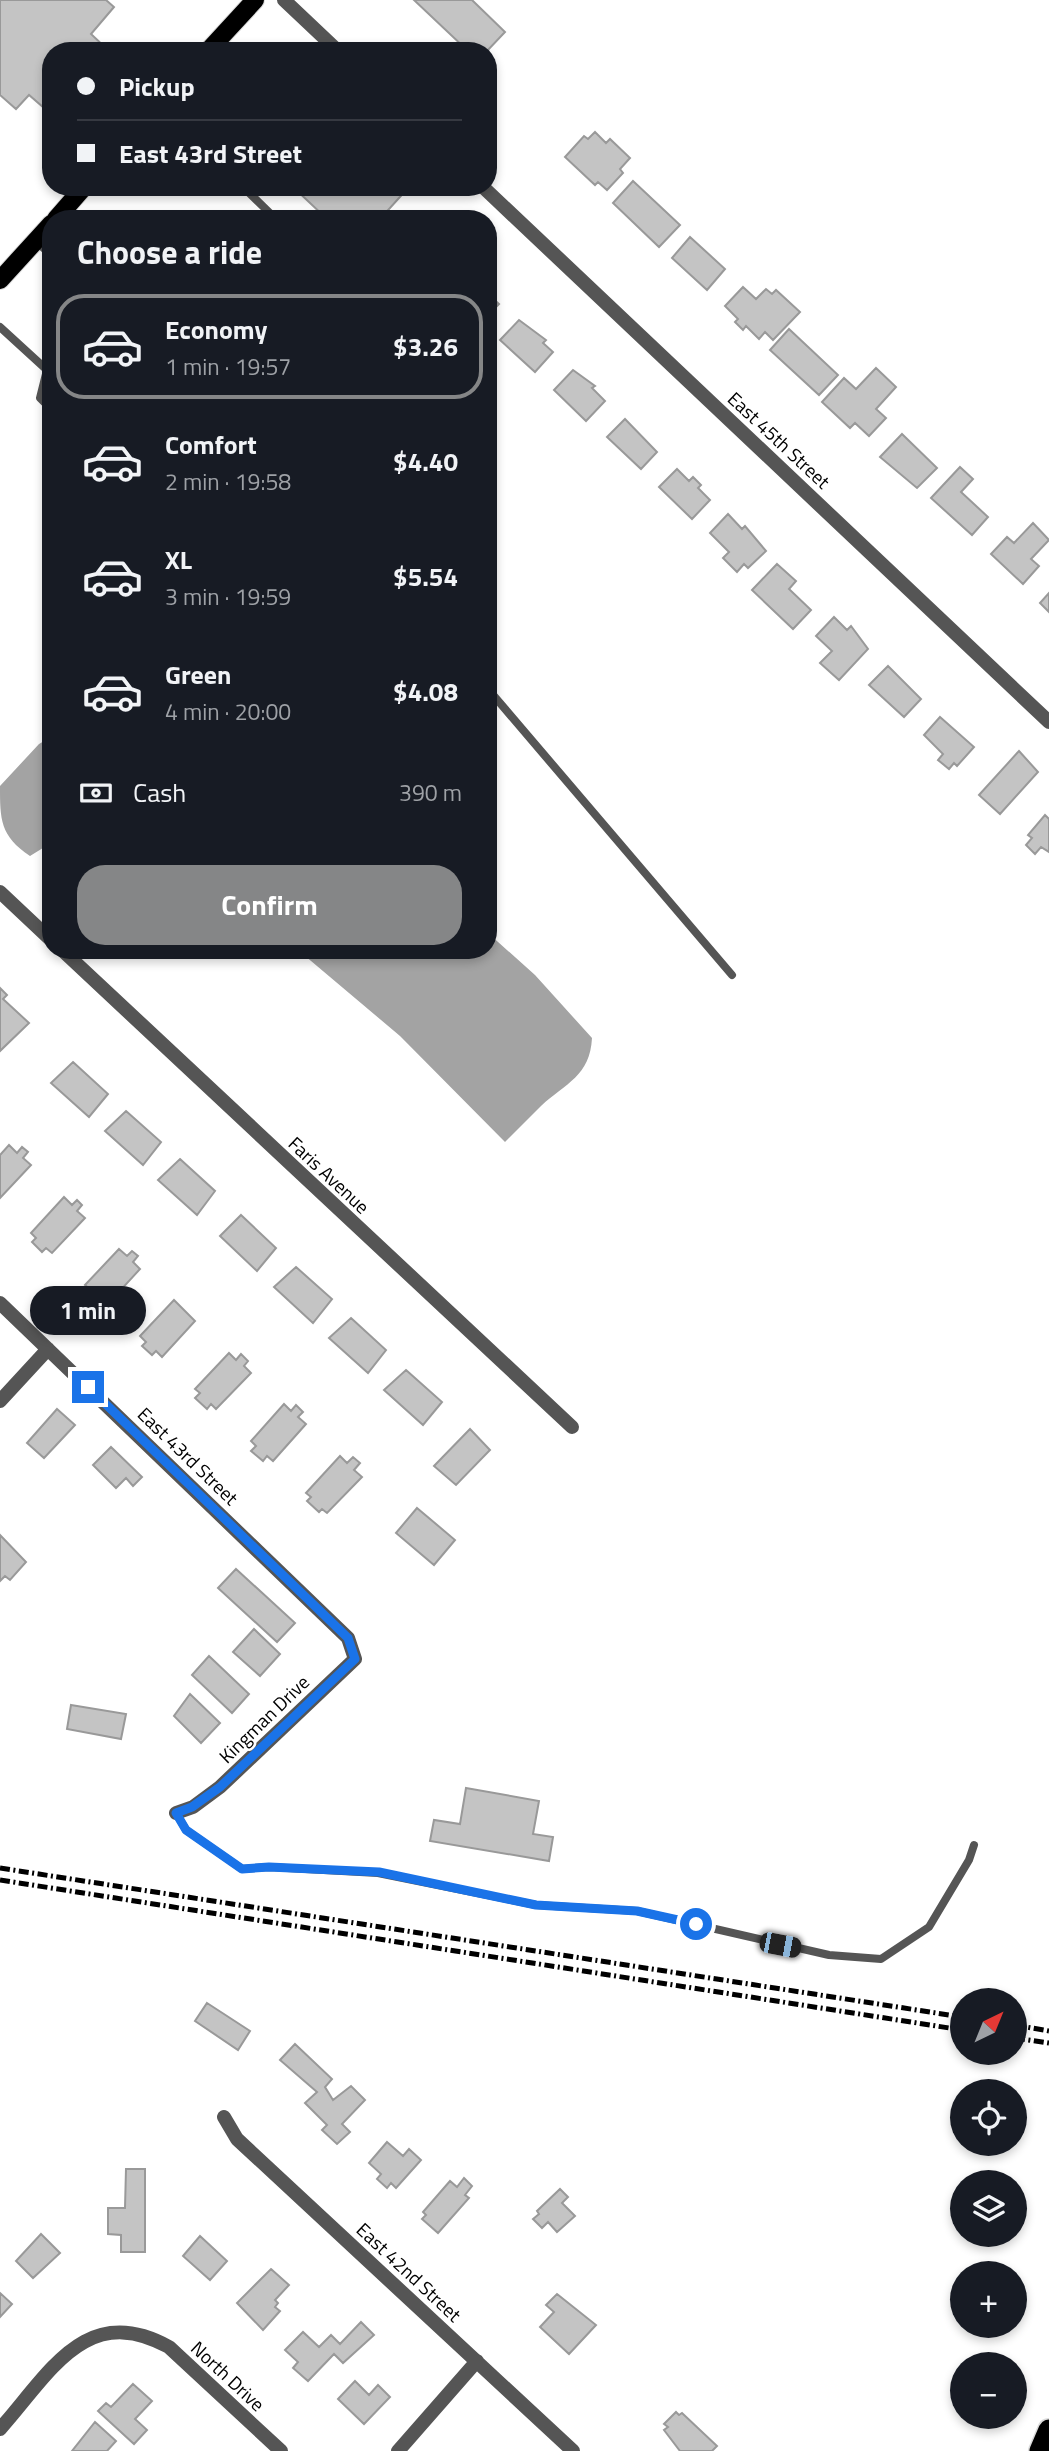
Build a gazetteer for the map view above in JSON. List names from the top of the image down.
{
  "streets": {
    "street": [
      "East 45th Street",
      "Faris Avenue",
      "East 43rd Street",
      "Kingman Drive",
      "East 42nd Street",
      "North Drive"
    ]
  },
  "crossings": [
    ["East 43rd Street", "Kingman Drive"]
  ],
  "north": "top right",
  "page": {
    "banner": ["Pickup", "East 43rd Street"],
    "heading": "Choose a ride",
    "list": [
      {
        "name": "Economy",
        "note": "1 min · 19:57",
        "value": "$3.26"
      },
      {
        "name": "Comfort",
        "note": "2 min · 19:58",
        "value": "$4.40"
      },
      {
        "name": "XL",
        "note": "3 min · 19:59",
        "value": "$5.54"
      },
      {
        "name": "Green",
        "note": "4 min · 20:00",
        "value": "$4.08"
      }
    ],
    "pay": ["Cash", "390 m"],
    "buttons": "Confirm",
    "bubble": "1 min",
    "map_buttons": ["+", "−"]
  }
}
